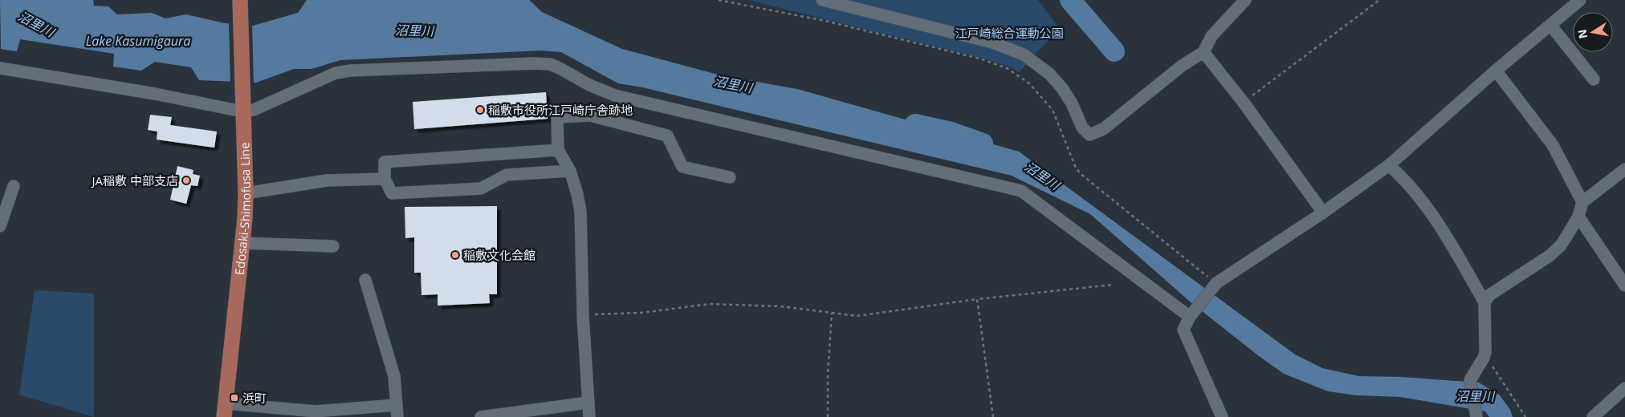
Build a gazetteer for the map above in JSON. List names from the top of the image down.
{
  "streets": {
    "main road": ["Edosaki-Shimofusa Line"]
  },
  "water": ["沼里川", "Lake Kasumigaura"],
  "parks": ["江戸崎総合運動公園"],
  "places": {
    "other": ["稲敷市役所江戸崎庁舎跡地", "JA稲敷 中部支店", "稲敷文化会館"],
    "transit": ["浜町"]
  },
  "north": "left"
}
